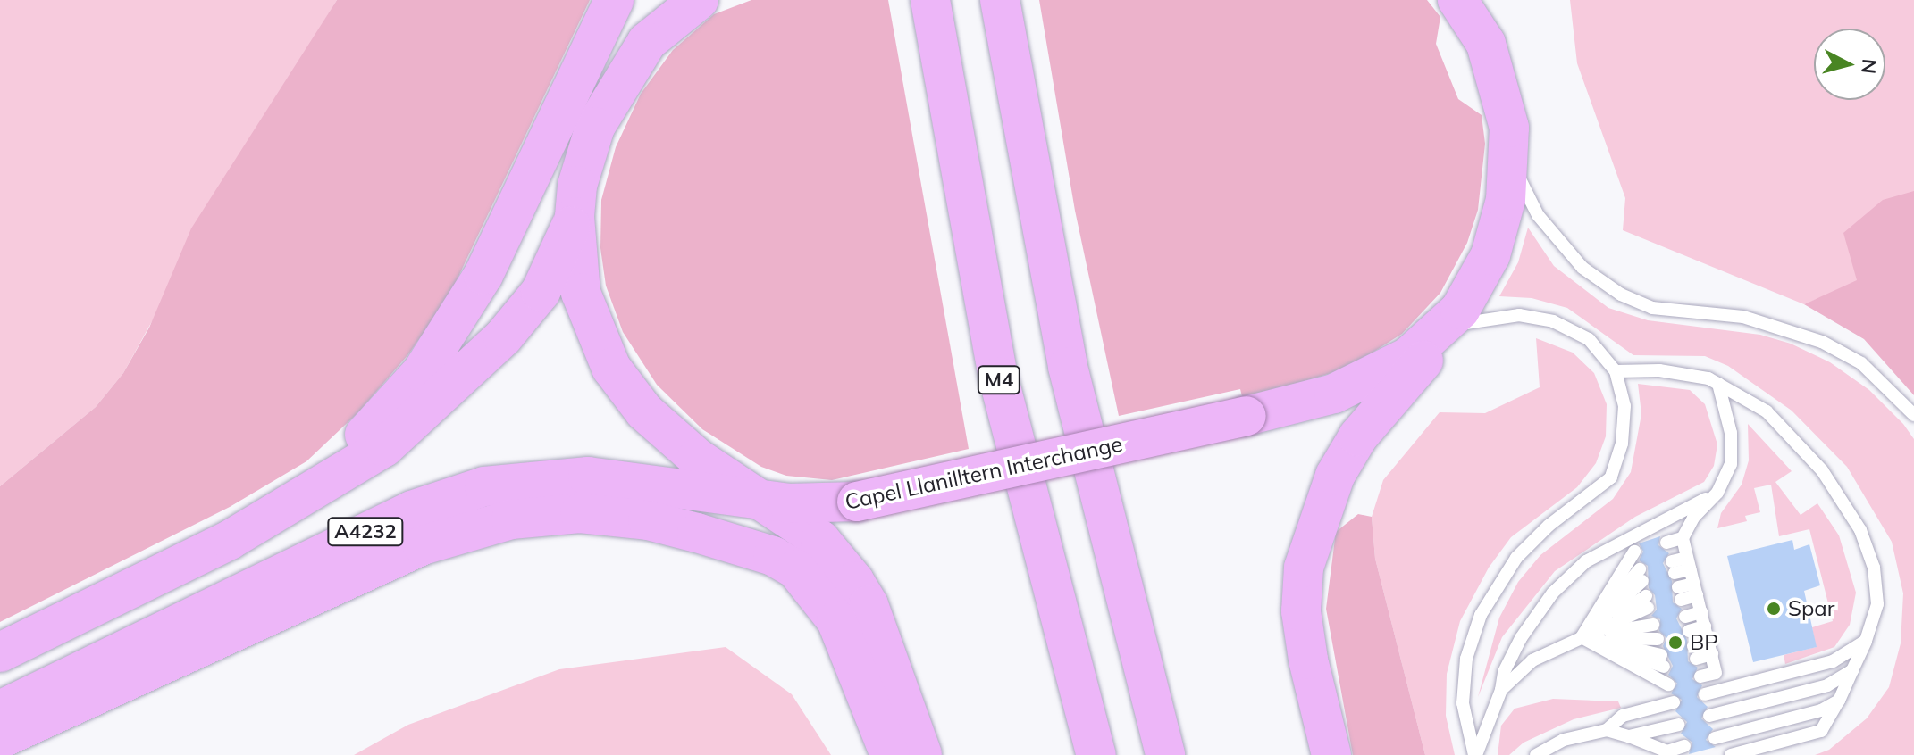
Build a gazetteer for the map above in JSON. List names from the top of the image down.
{
  "streets": {
    "highway": ["M4", "Capel Llanilltern Interchange", "A4232"]
  },
  "crossings": [
    ["Capel Llanilltern Interchange", "A4232"]
  ],
  "places": ["Spar", "BP"],
  "north": "right"
}
